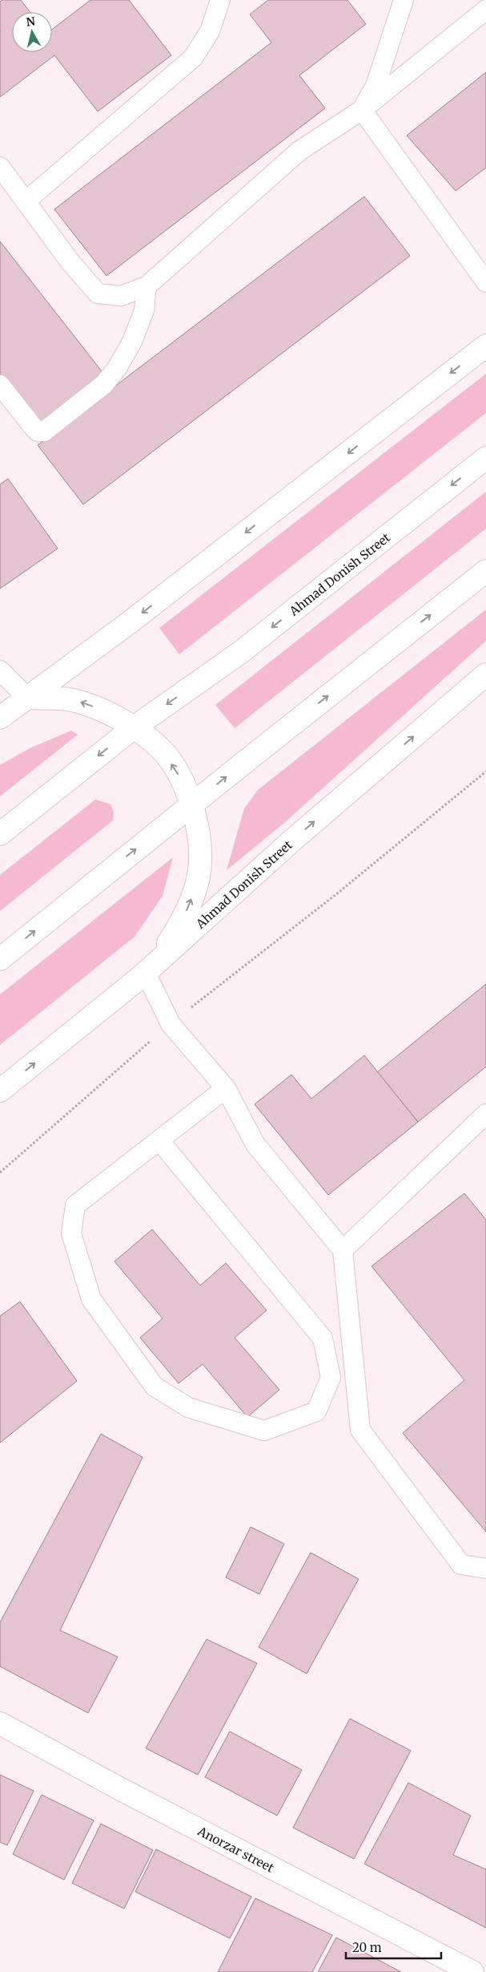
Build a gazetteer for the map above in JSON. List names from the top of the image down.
{
  "streets": {
    "main road": ["Ahmad Donish Street", "Anorzar street"]
  },
  "scale_bar": "20 m",
  "north": "top"
}
